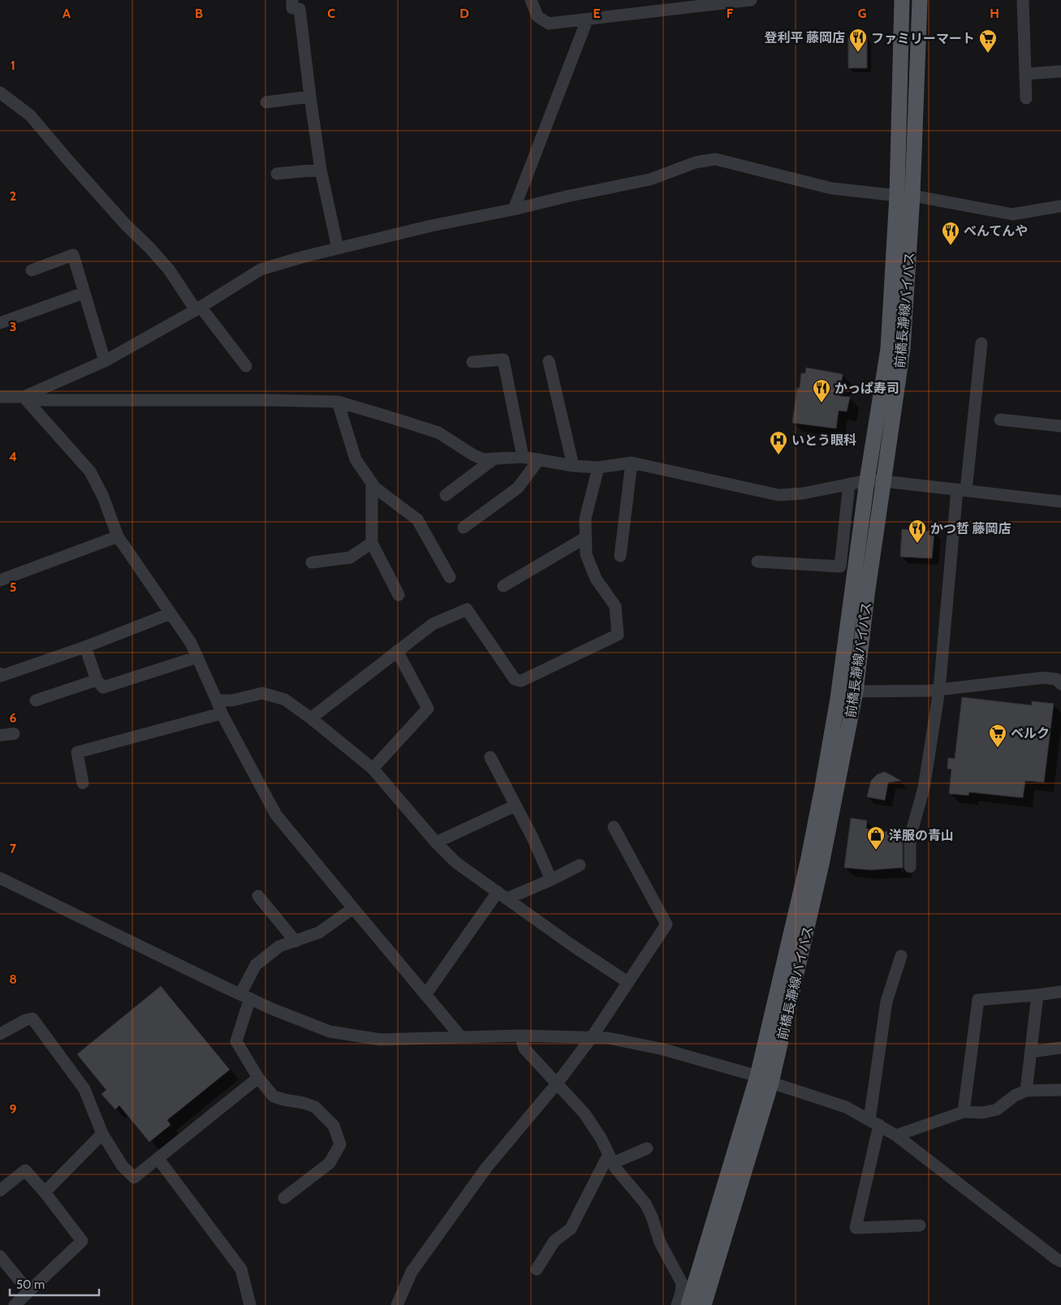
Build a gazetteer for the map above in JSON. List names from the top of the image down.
{
  "streets": {
    "main road": ["前橋長瀞線バイパス"]
  },
  "places": {
    "restaurant": [
      "登利平 藤岡店",
      "べんてんや",
      "かっぱ寿司",
      "かつ哲 藤岡店"
    ],
    "supermarket": ["ファミリーマート", "ベルク"],
    "hospital": ["いとう眼科"],
    "shop": ["洋服の青山"]
  },
  "scale_bar": "50 m",
  "grid": {
    "columns": [
      "A",
      "B",
      "C",
      "D",
      "E",
      "F",
      "G",
      "H"
    ],
    "rows": [
      "1",
      "2",
      "3",
      "4",
      "5",
      "6",
      "7",
      "8",
      "9"
    ]
  }
}
